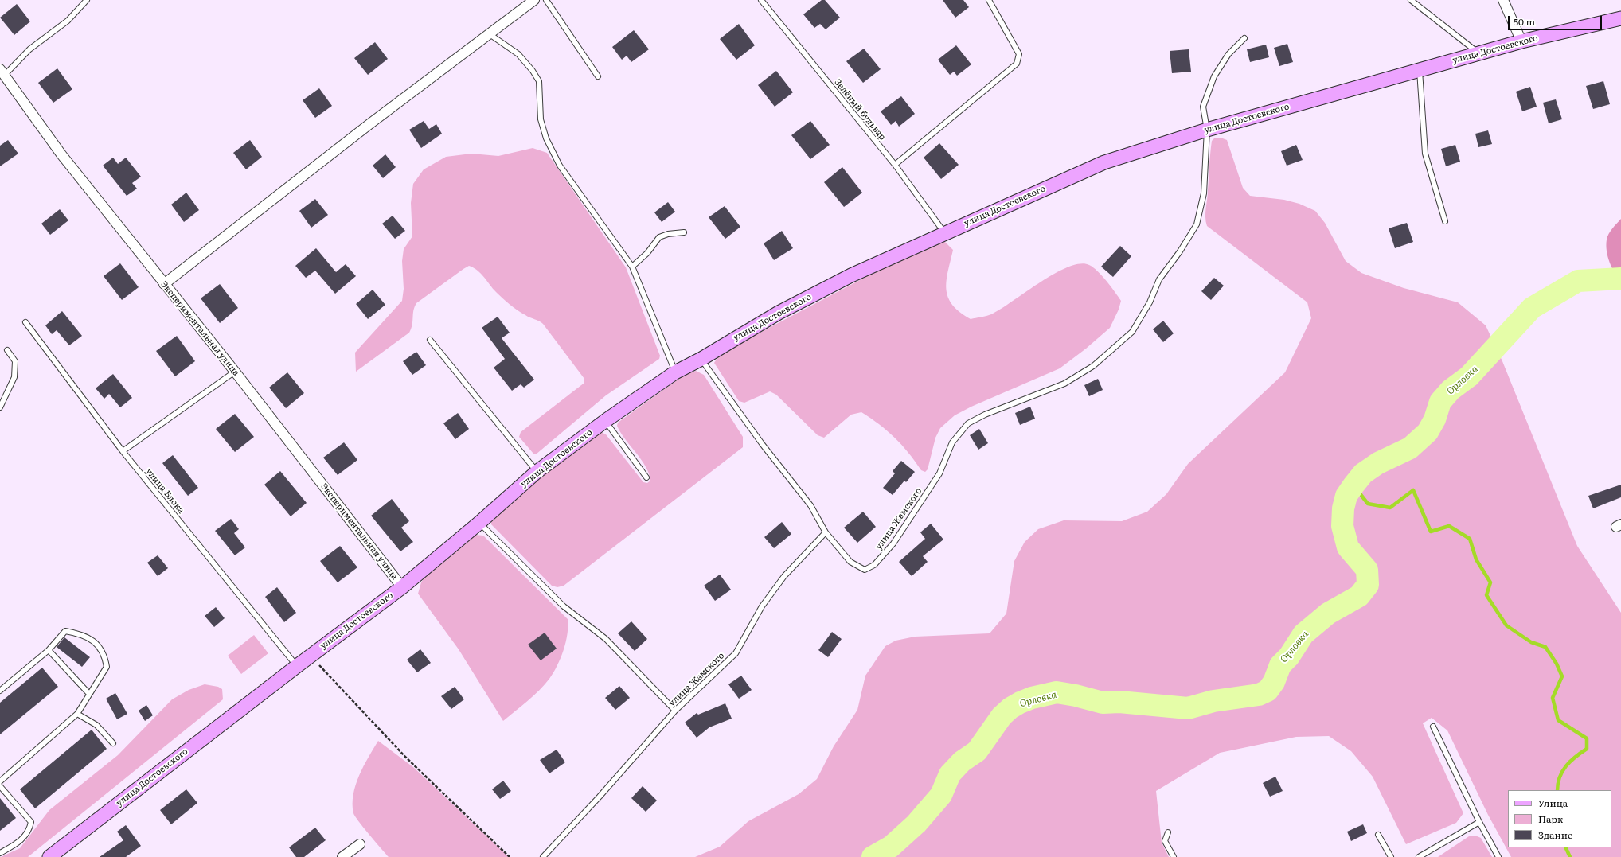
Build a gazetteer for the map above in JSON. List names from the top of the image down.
{
  "streets": {
    "main road": ["улица Достоевского"],
    "street": ["Экспериментальная улица"],
    "lane": ["Зелёный бульвар", "улица Блока", "улица Жамского"]
  },
  "crossings": [
    ["улица Достоевского", "Зелёный бульвар"],
    ["улица Достоевского", "Экспериментальная улица"],
    ["улица Достоевского", "улица Блока"],
    ["улица Достоевского", "улица Жамского"]
  ],
  "water": ["Орловка"],
  "legend": ["Улица", "Парк", "Здание"],
  "scale_bar": "50 m"
}
